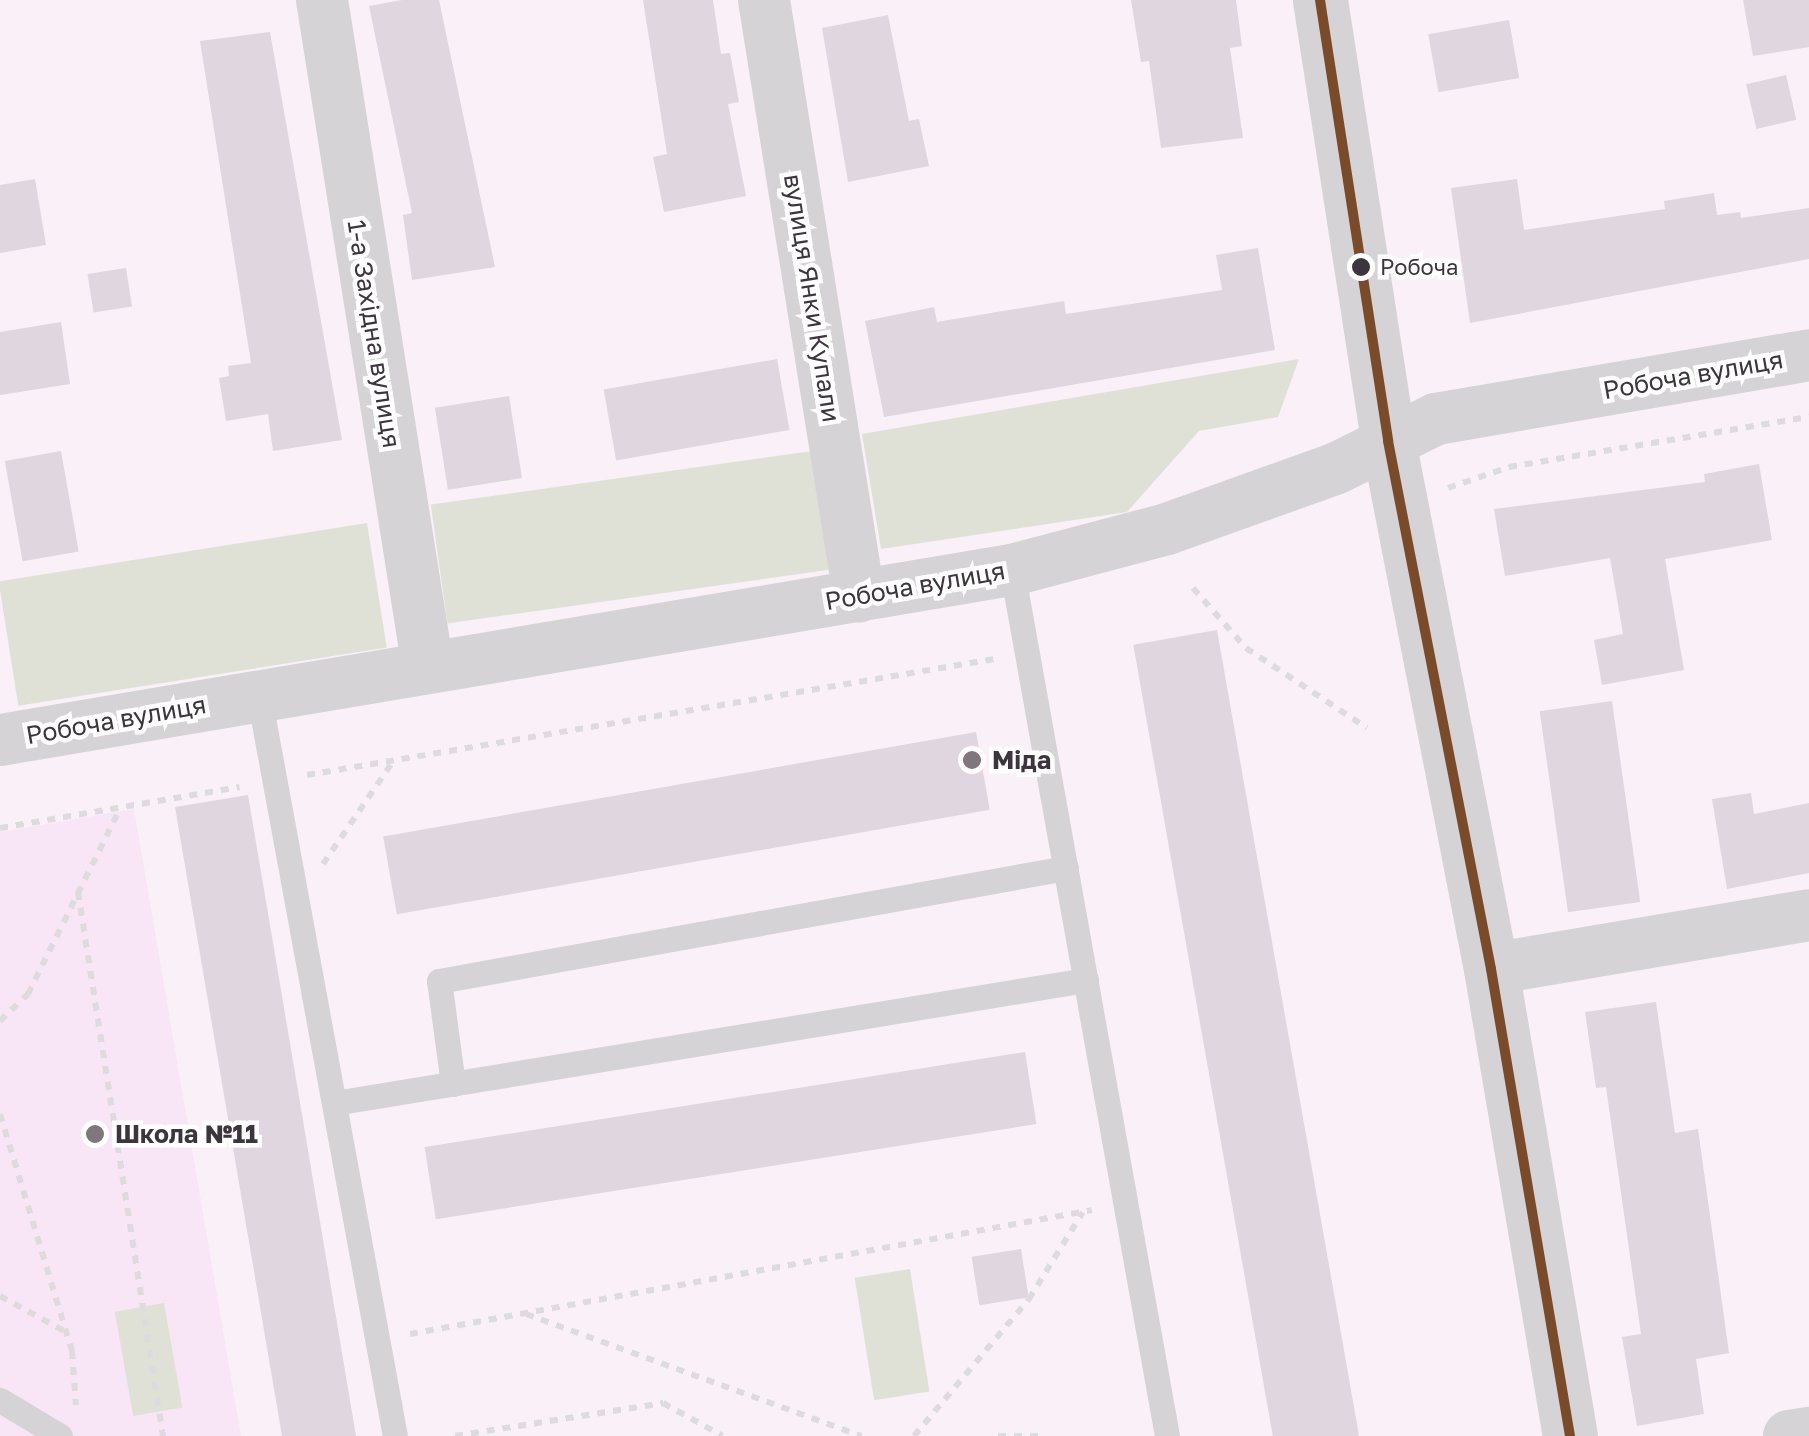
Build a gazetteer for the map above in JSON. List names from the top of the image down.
{
  "streets": {
    "street": ["вулиця Янки Купали", "1-а Західна вулиця", "Робоча вулиця"]
  },
  "crossings": [
    ["вулиця Янки Купали", "Робоча вулиця"],
    ["1-а Західна вулиця", "Робоча вулиця"]
  ],
  "places": ["Робоча", "Міда", "Школа №11"]
}
